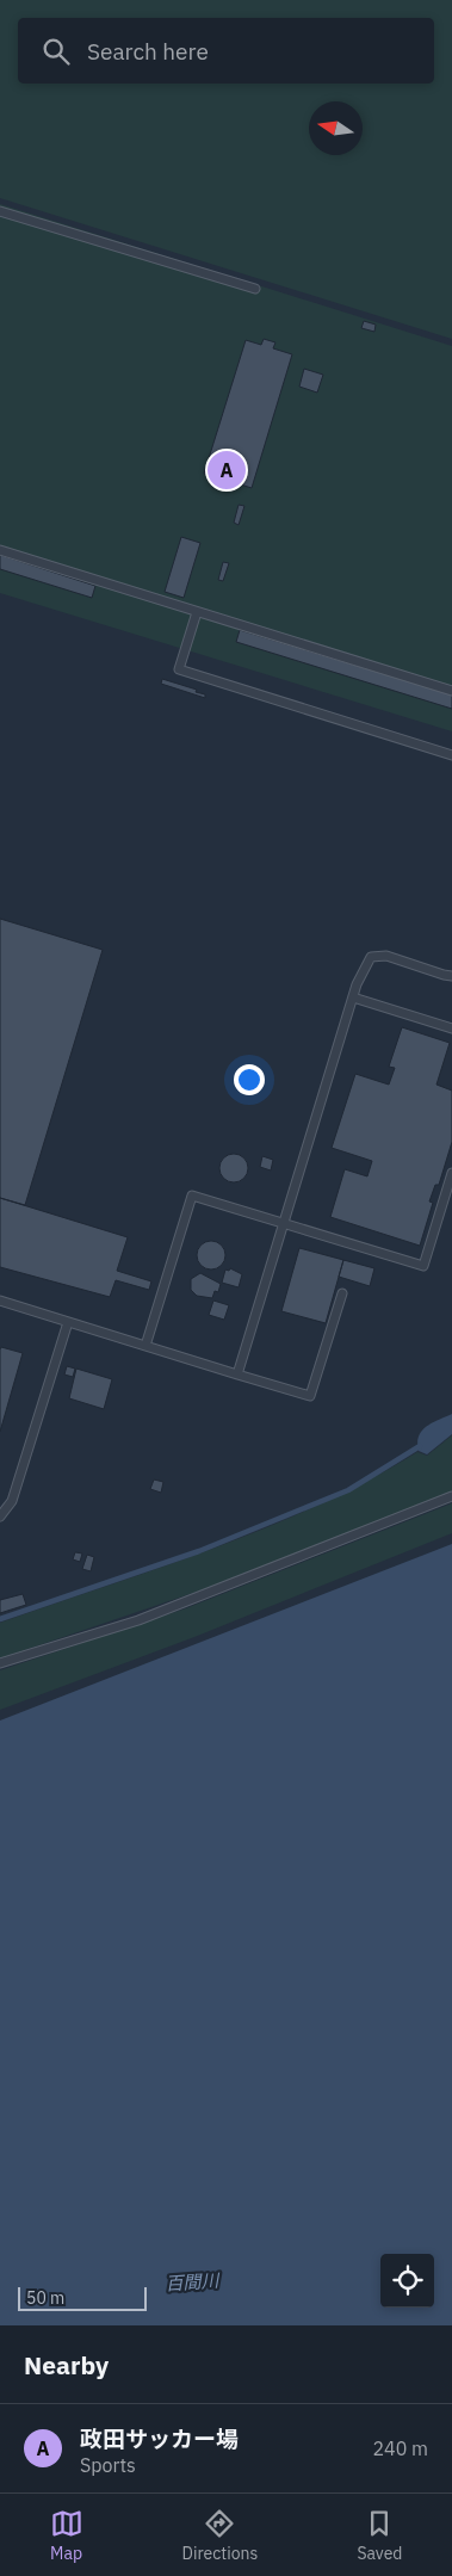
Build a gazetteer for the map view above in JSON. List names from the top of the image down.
{
  "water": ["百間川"],
  "scale_bar": "50 m",
  "north": "left",
  "page": {
    "search": "Search here",
    "pins": "A",
    "scale": "50 m",
    "heading": "Nearby",
    "list": [
      {
        "mark": "A",
        "name": "政田サッカー場",
        "note": "Sports",
        "value": "240 m"
      }
    ],
    "nav": ["Map", "Directions", "Saved"]
  }
}
